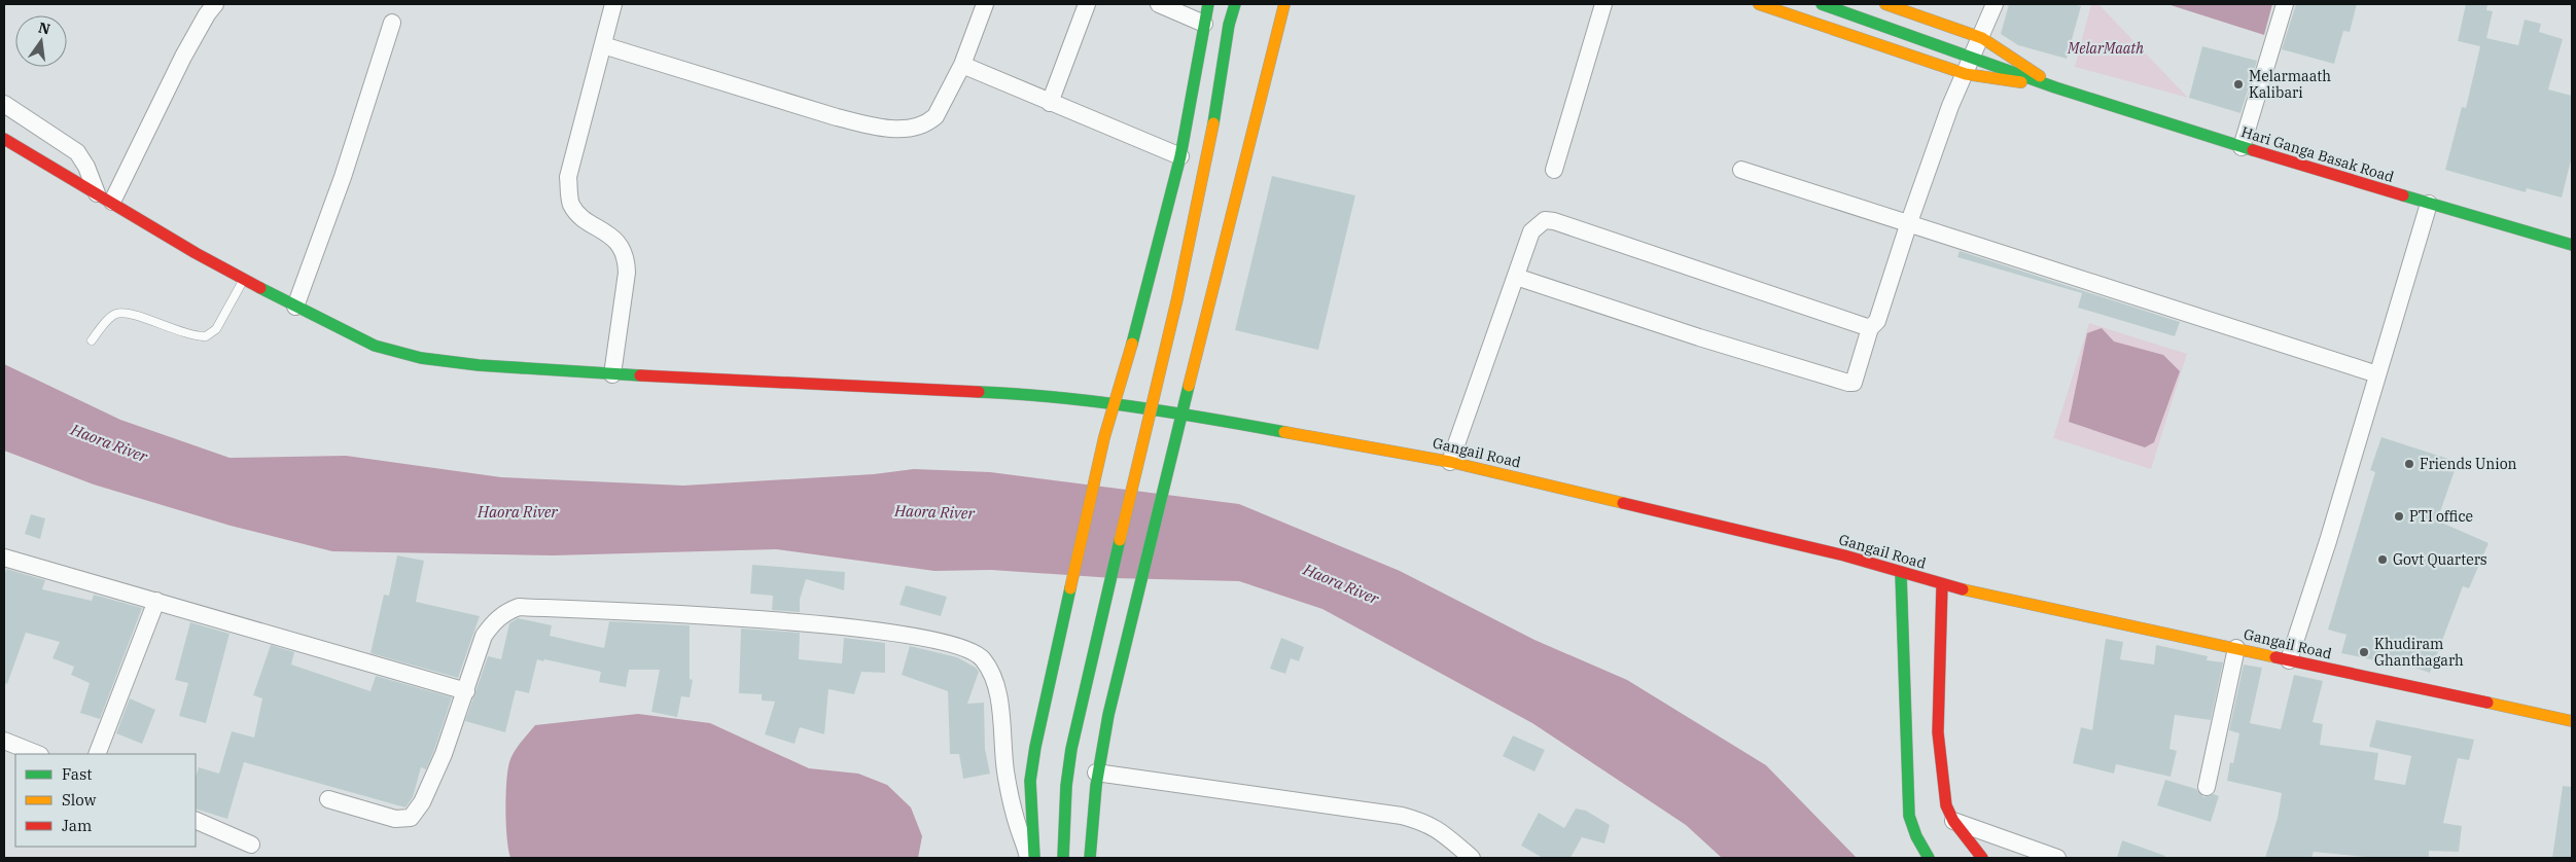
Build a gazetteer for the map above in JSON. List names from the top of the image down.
{
  "streets": {
    "street": ["Hari Ganga Basak Road", "Gangail Road"]
  },
  "water": ["Haora River"],
  "parks": ["MelarMaath"],
  "places": [
    "Melarmaath Kalibari",
    "Friends Union",
    "PTI office",
    "Govt Quarters",
    "Khudiram Ghanthagarh"
  ],
  "legend": ["Fast", "Slow", "Jam"],
  "north": "top"
}
